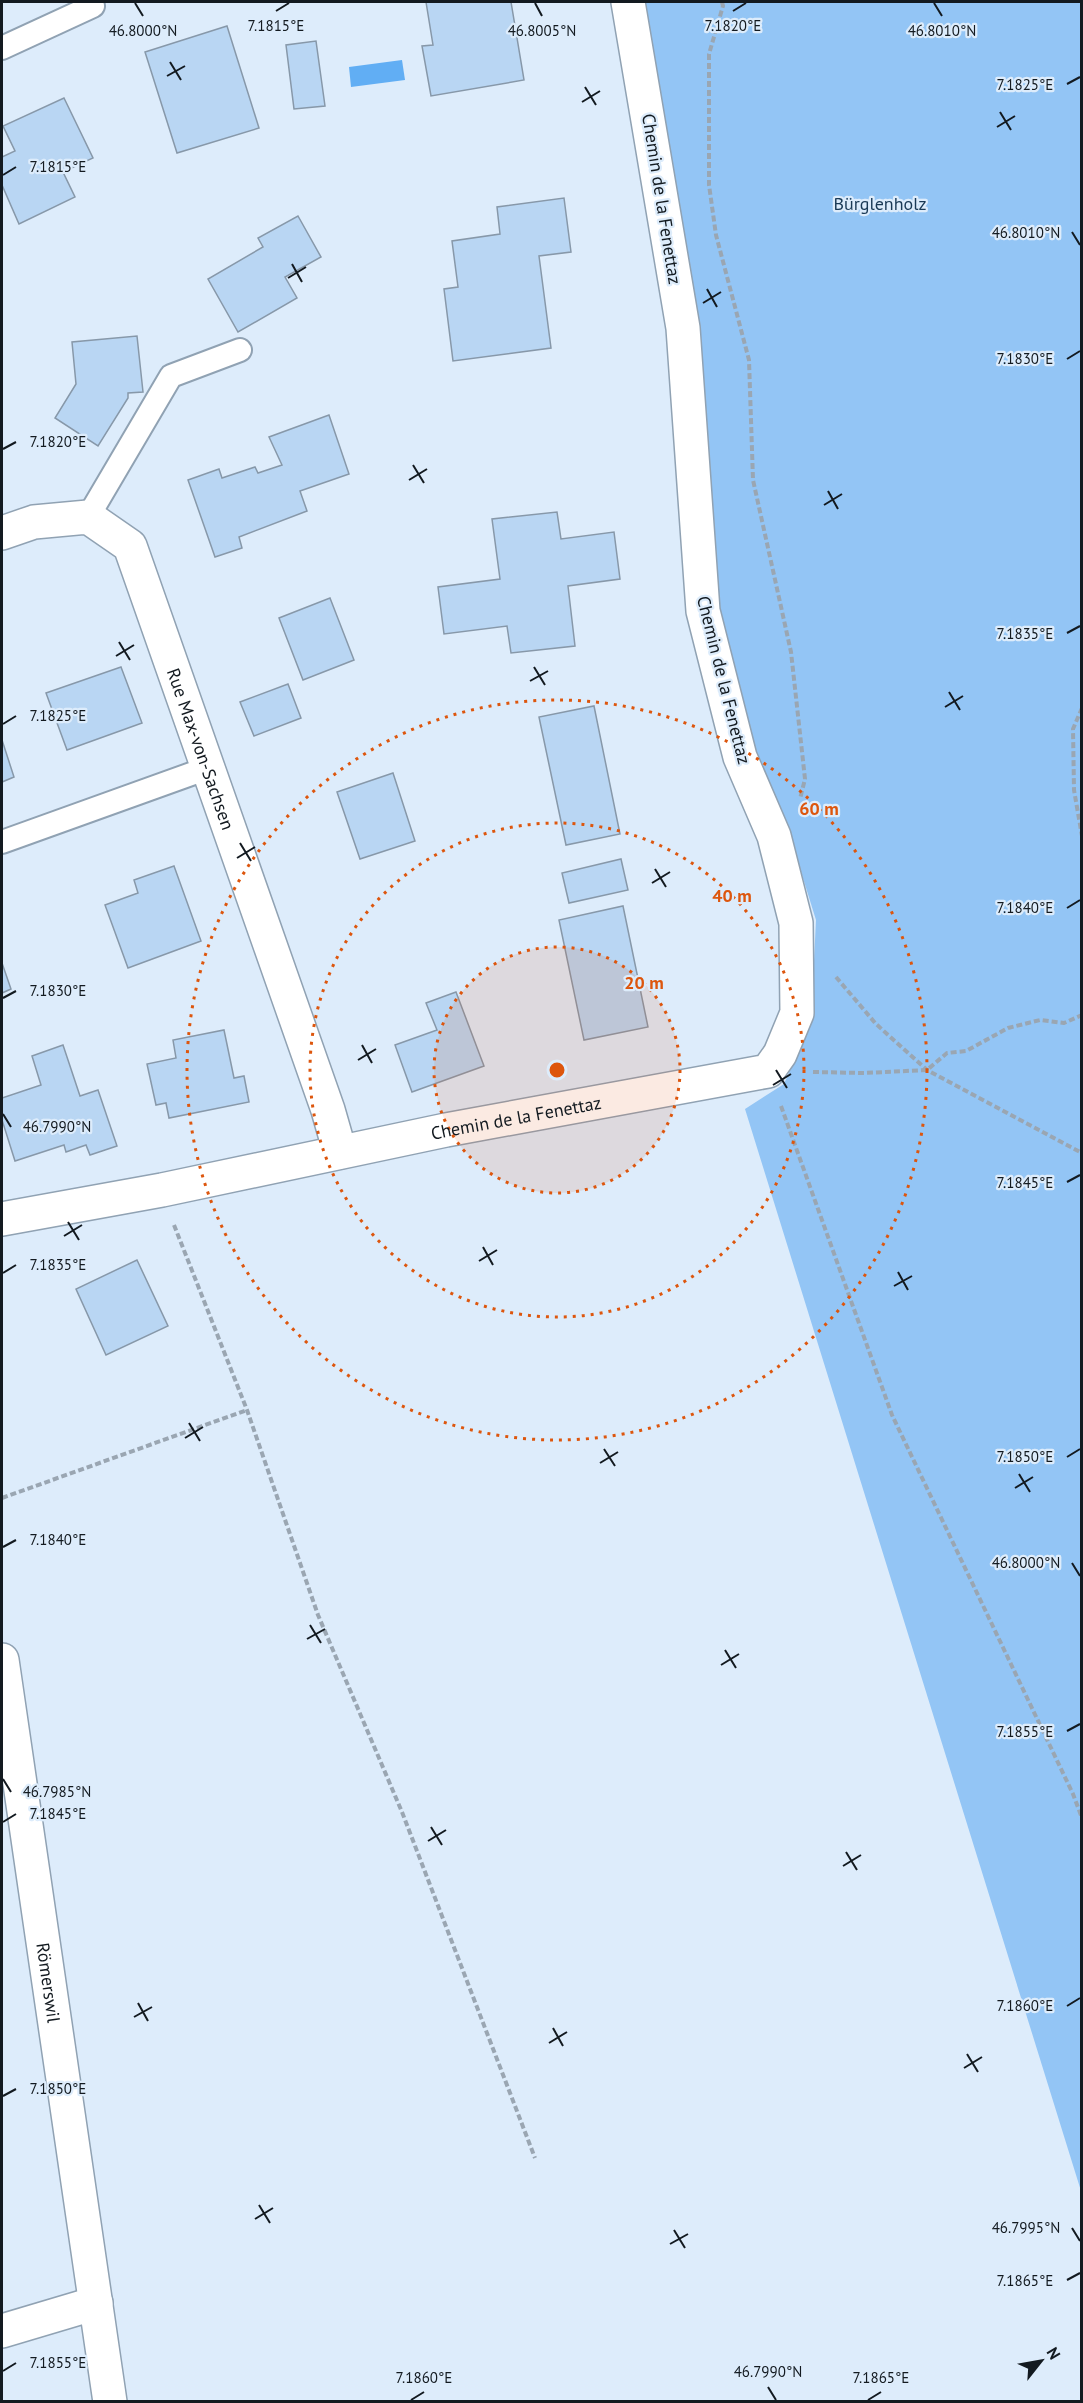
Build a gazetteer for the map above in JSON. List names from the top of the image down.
{
  "streets": {
    "street": ["Chemin de la Fenettaz", "Rue Max-von-Sachsen", "Römerswil"]
  },
  "crossings": [
    ["Chemin de la Fenettaz", "Rue Max-von-Sachsen"]
  ],
  "parks": ["Bürglenholz"],
  "north": "top right",
  "coordinates": [
    "7.1815°E",
    "7.1820°E",
    "46.8010°N",
    "46.8000°N",
    "46.8005°N",
    "7.1825°E",
    "7.1830°E",
    "7.1835°E",
    "7.1840°E",
    "46.7990°N",
    "7.1845°E",
    "7.1850°E",
    "7.1855°E",
    "46.7985°N",
    "7.1860°E",
    "46.7995°N",
    "7.1865°E"
  ],
  "rings": ["60 m", "40 m", "20 m"]
}
